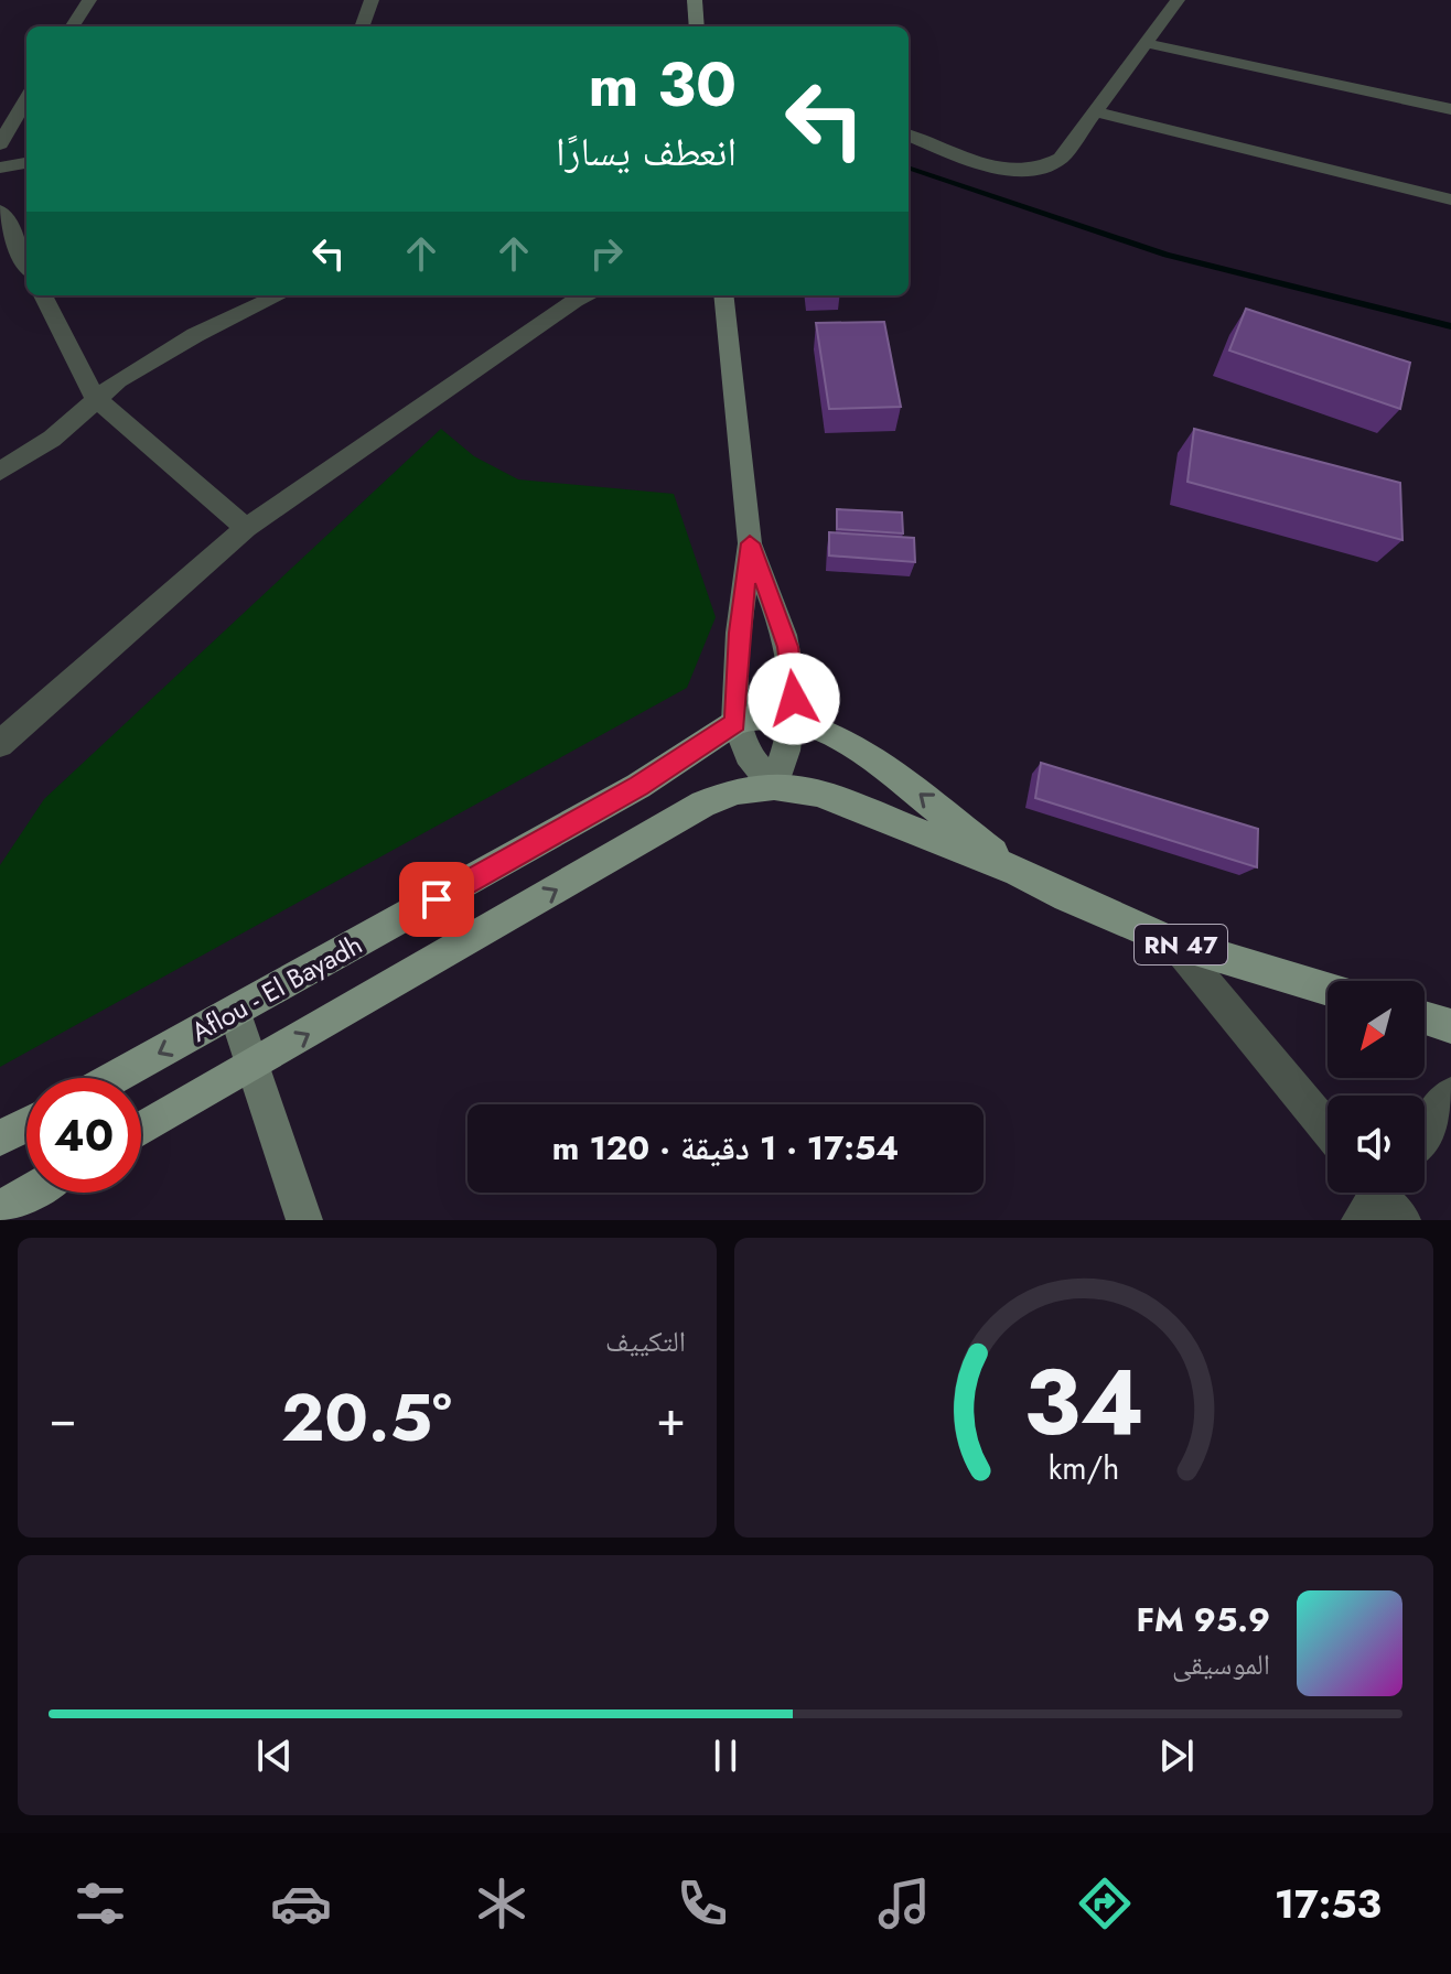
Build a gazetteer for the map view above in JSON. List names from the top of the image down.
{
  "streets": {
    "main road": ["RN 47", "Aflou - El Bayadh"]
  },
  "north": "bottom left",
  "page": {
    "turn": ["30 m", "انعطف يسارًا"],
    "limit": "40",
    "trip": "17:54 · 1 دقيقة · 120 m",
    "tile": "التكييف",
    "heat": ["−", "20.5°", "+"],
    "song": ["95.9 FM", "الموسيقى"],
    "tabs": "17:53",
    "gauge": ["34", "km/h"]
  }
}
